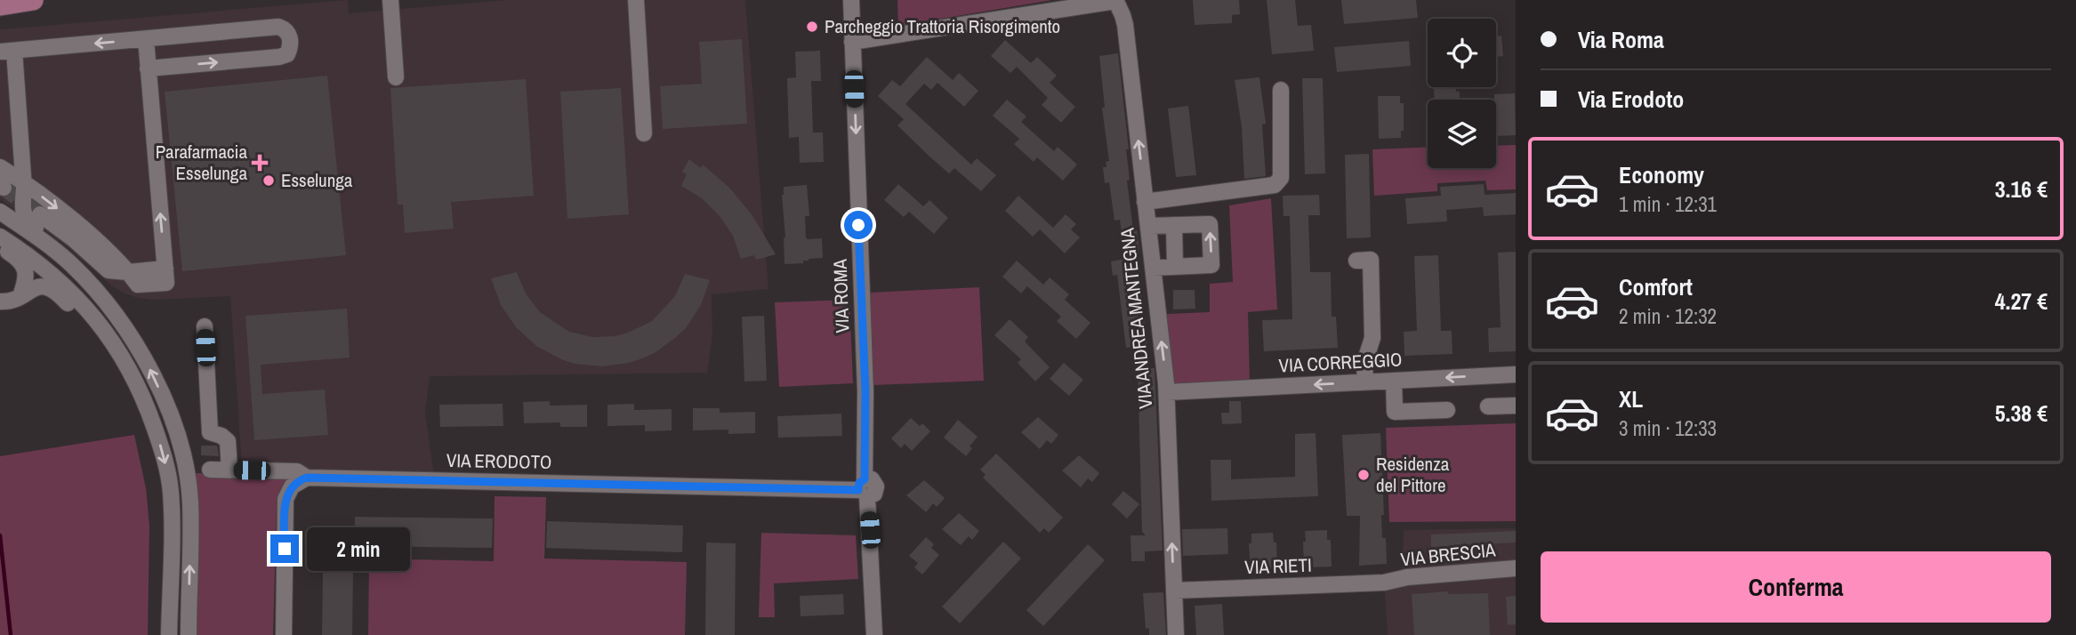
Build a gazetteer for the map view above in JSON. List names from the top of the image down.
{
  "streets": {
    "street": [
      "VIA ROMA",
      "VIA ANDREA MANTEGNA",
      "VIA CORREGGIO",
      "VIA ERODOTO",
      "VIA BRESCIA",
      "VIA RIETI"
    ]
  },
  "crossings": [
    ["VIA ROMA", "VIA ERODOTO"],
    ["VIA ANDREA MANTEGNA", "VIA CORREGGIO"],
    ["VIA ANDREA MANTEGNA", "VIA RIETI"],
    ["VIA BRESCIA", "VIA RIETI"]
  ],
  "one_way": ["VIA ROMA", "VIA ANDREA MANTEGNA", "VIA CORREGGIO"],
  "places": {
    "other": ["Parcheggio Trattoria Risorgimento", "Esselunga", "Residenza del Pittore"],
    "health": ["Parafarmacia Esselunga"]
  },
  "page": {
    "banner": ["Via Roma", "Via Erodoto"],
    "list": [
      {
        "name": "Economy",
        "note": "1 min · 12:31",
        "value": "3.16 €"
      },
      {
        "name": "Comfort",
        "note": "2 min · 12:32",
        "value": "4.27 €"
      },
      {
        "name": "XL",
        "note": "3 min · 12:33",
        "value": "5.38 €"
      }
    ],
    "bubble": "2 min",
    "buttons": "Conferma"
  }
}
